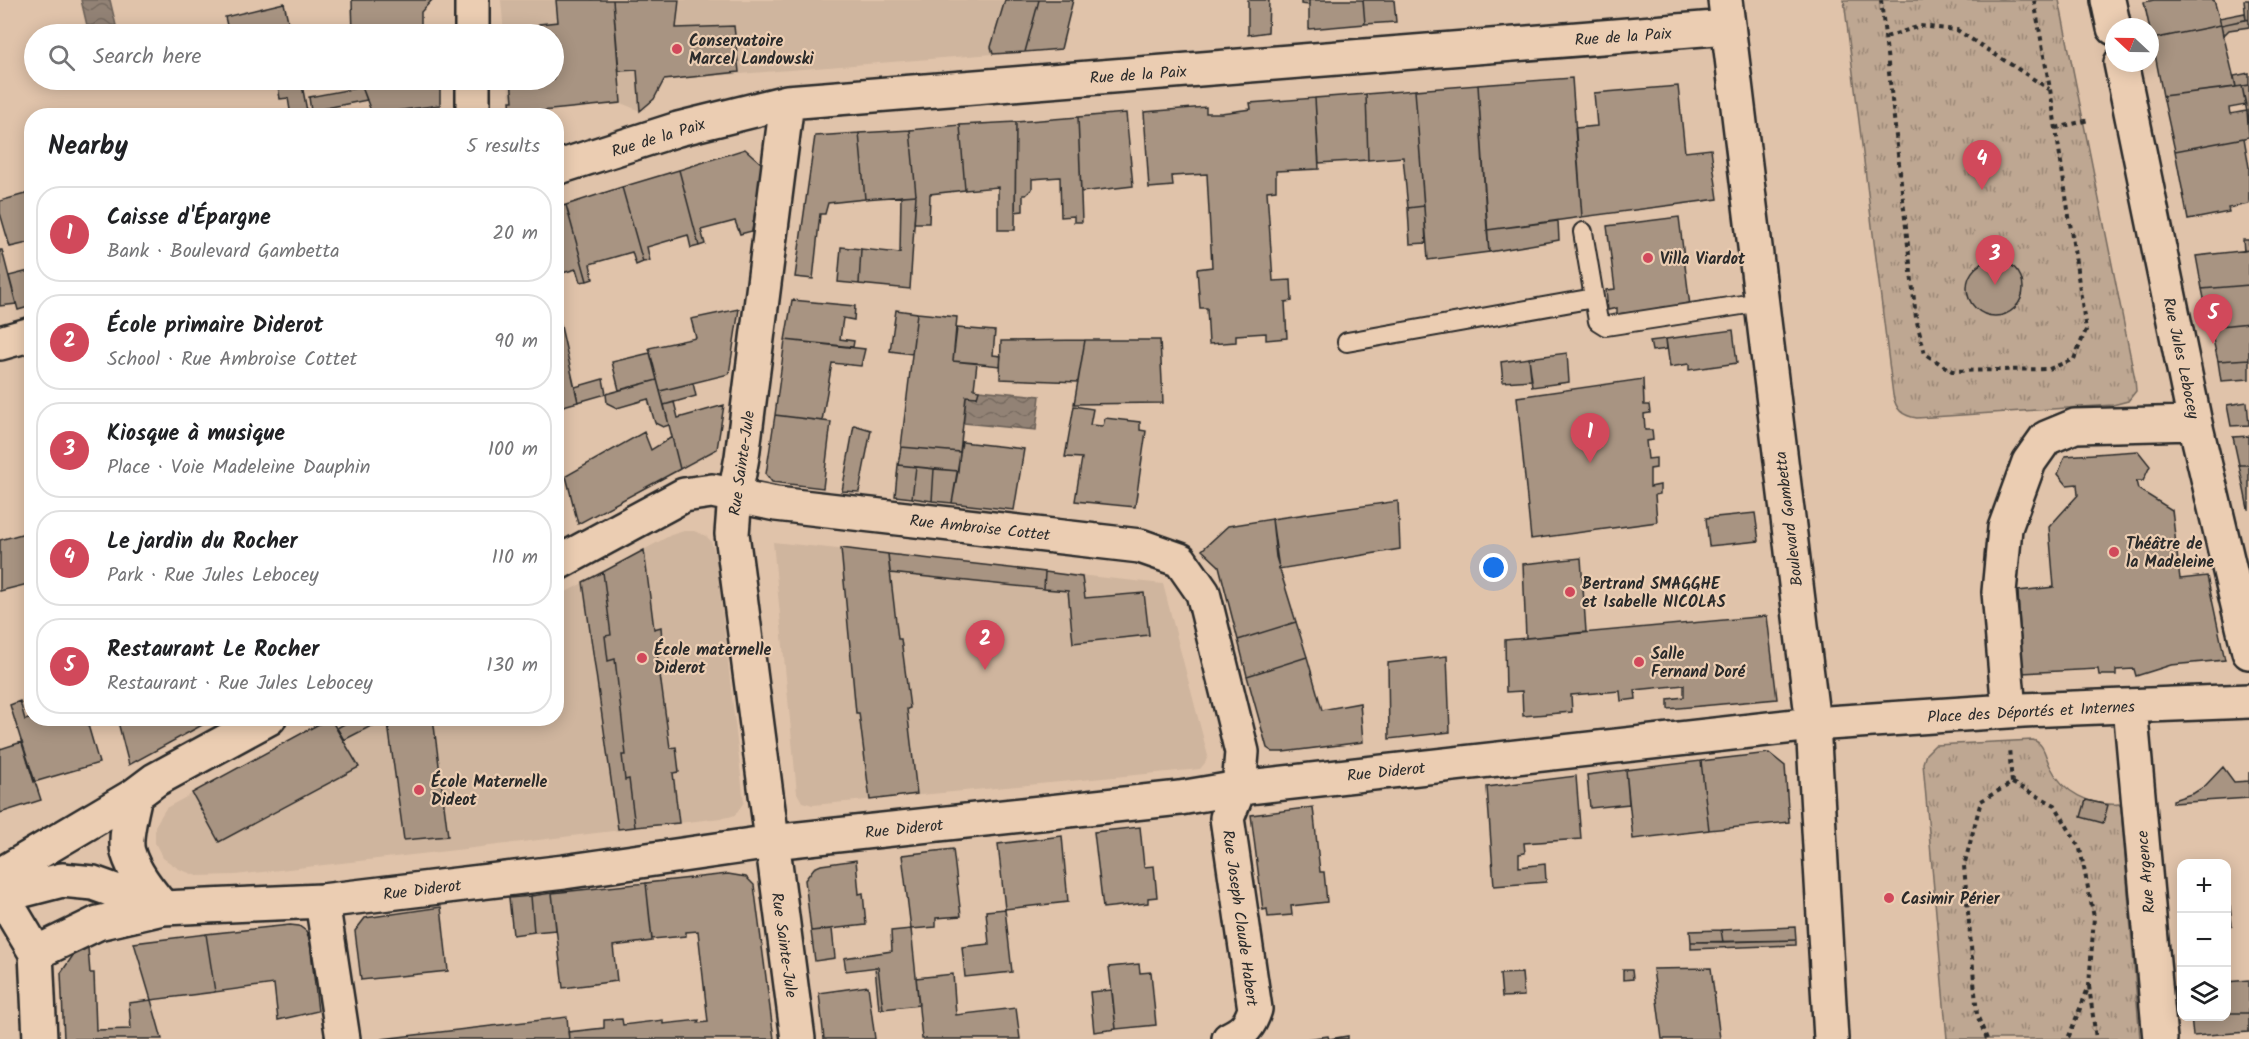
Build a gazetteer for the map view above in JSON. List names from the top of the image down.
{
  "streets": {
    "street": [
      "Rue de la Paix",
      "Rue Jules Lebocey",
      "Rue Sainte-Jule",
      "Boulevard Gambetta",
      "Rue Ambroise Cottet",
      "Place des Déportés et Internes",
      "Rue Diderot",
      "Rue Argence",
      "Rue Joseph Claude Habert"
    ]
  },
  "crossings": [
    ["Rue de la Paix", "Rue Sainte-Jule"],
    ["Rue de la Paix", "Boulevard Gambetta"],
    ["Rue Sainte-Jule", "Rue Ambroise Cottet"],
    ["Rue Sainte-Jule", "Rue Diderot"],
    ["Boulevard Gambetta", "Place des Déportés et Internes"],
    ["Boulevard Gambetta", "Rue Diderot"],
    ["Rue Ambroise Cottet", "Rue Diderot"],
    ["Rue Ambroise Cottet", "Rue Joseph Claude Habert"],
    ["Place des Déportés et Internes", "Rue Diderot"],
    ["Place des Déportés et Internes", "Rue Argence"],
    ["Rue Diderot", "Rue Joseph Claude Habert"]
  ],
  "places": [
    "Conservatoire Marcel Landowski",
    "Villa Viardot",
    "Théâtre de la Madeleine",
    "Bertrand SMAGGHE et Isabelle NICOLAS",
    "École maternelle Diderot",
    "Salle Fernand Doré",
    "École Maternelle Dideot",
    "Casimir Périer"
  ],
  "north": "left",
  "page": {
    "search": "Search here",
    "heading": ["Nearby", "5 results"],
    "pins": [
      "4",
      "3",
      "5",
      "1",
      "2"
    ],
    "list": [
      {
        "mark": "1",
        "name": "Caisse d'Épargne",
        "note": "Bank · Boulevard Gambetta",
        "value": "20 m"
      },
      {
        "mark": "2",
        "name": "École primaire Diderot",
        "note": "School · Rue Ambroise Cottet",
        "value": "90 m"
      },
      {
        "mark": "3",
        "name": "Kiosque à musique",
        "note": "Place · Voie Madeleine Dauphin",
        "value": "100 m"
      },
      {
        "mark": "4",
        "name": "Le jardin du Rocher",
        "note": "Park · Rue Jules Lebocey",
        "value": "110 m"
      },
      {
        "mark": "5",
        "name": "Restaurant Le Rocher",
        "note": "Restaurant · Rue Jules Lebocey",
        "value": "130 m"
      }
    ],
    "map_buttons": ["+", "−"]
  }
}
